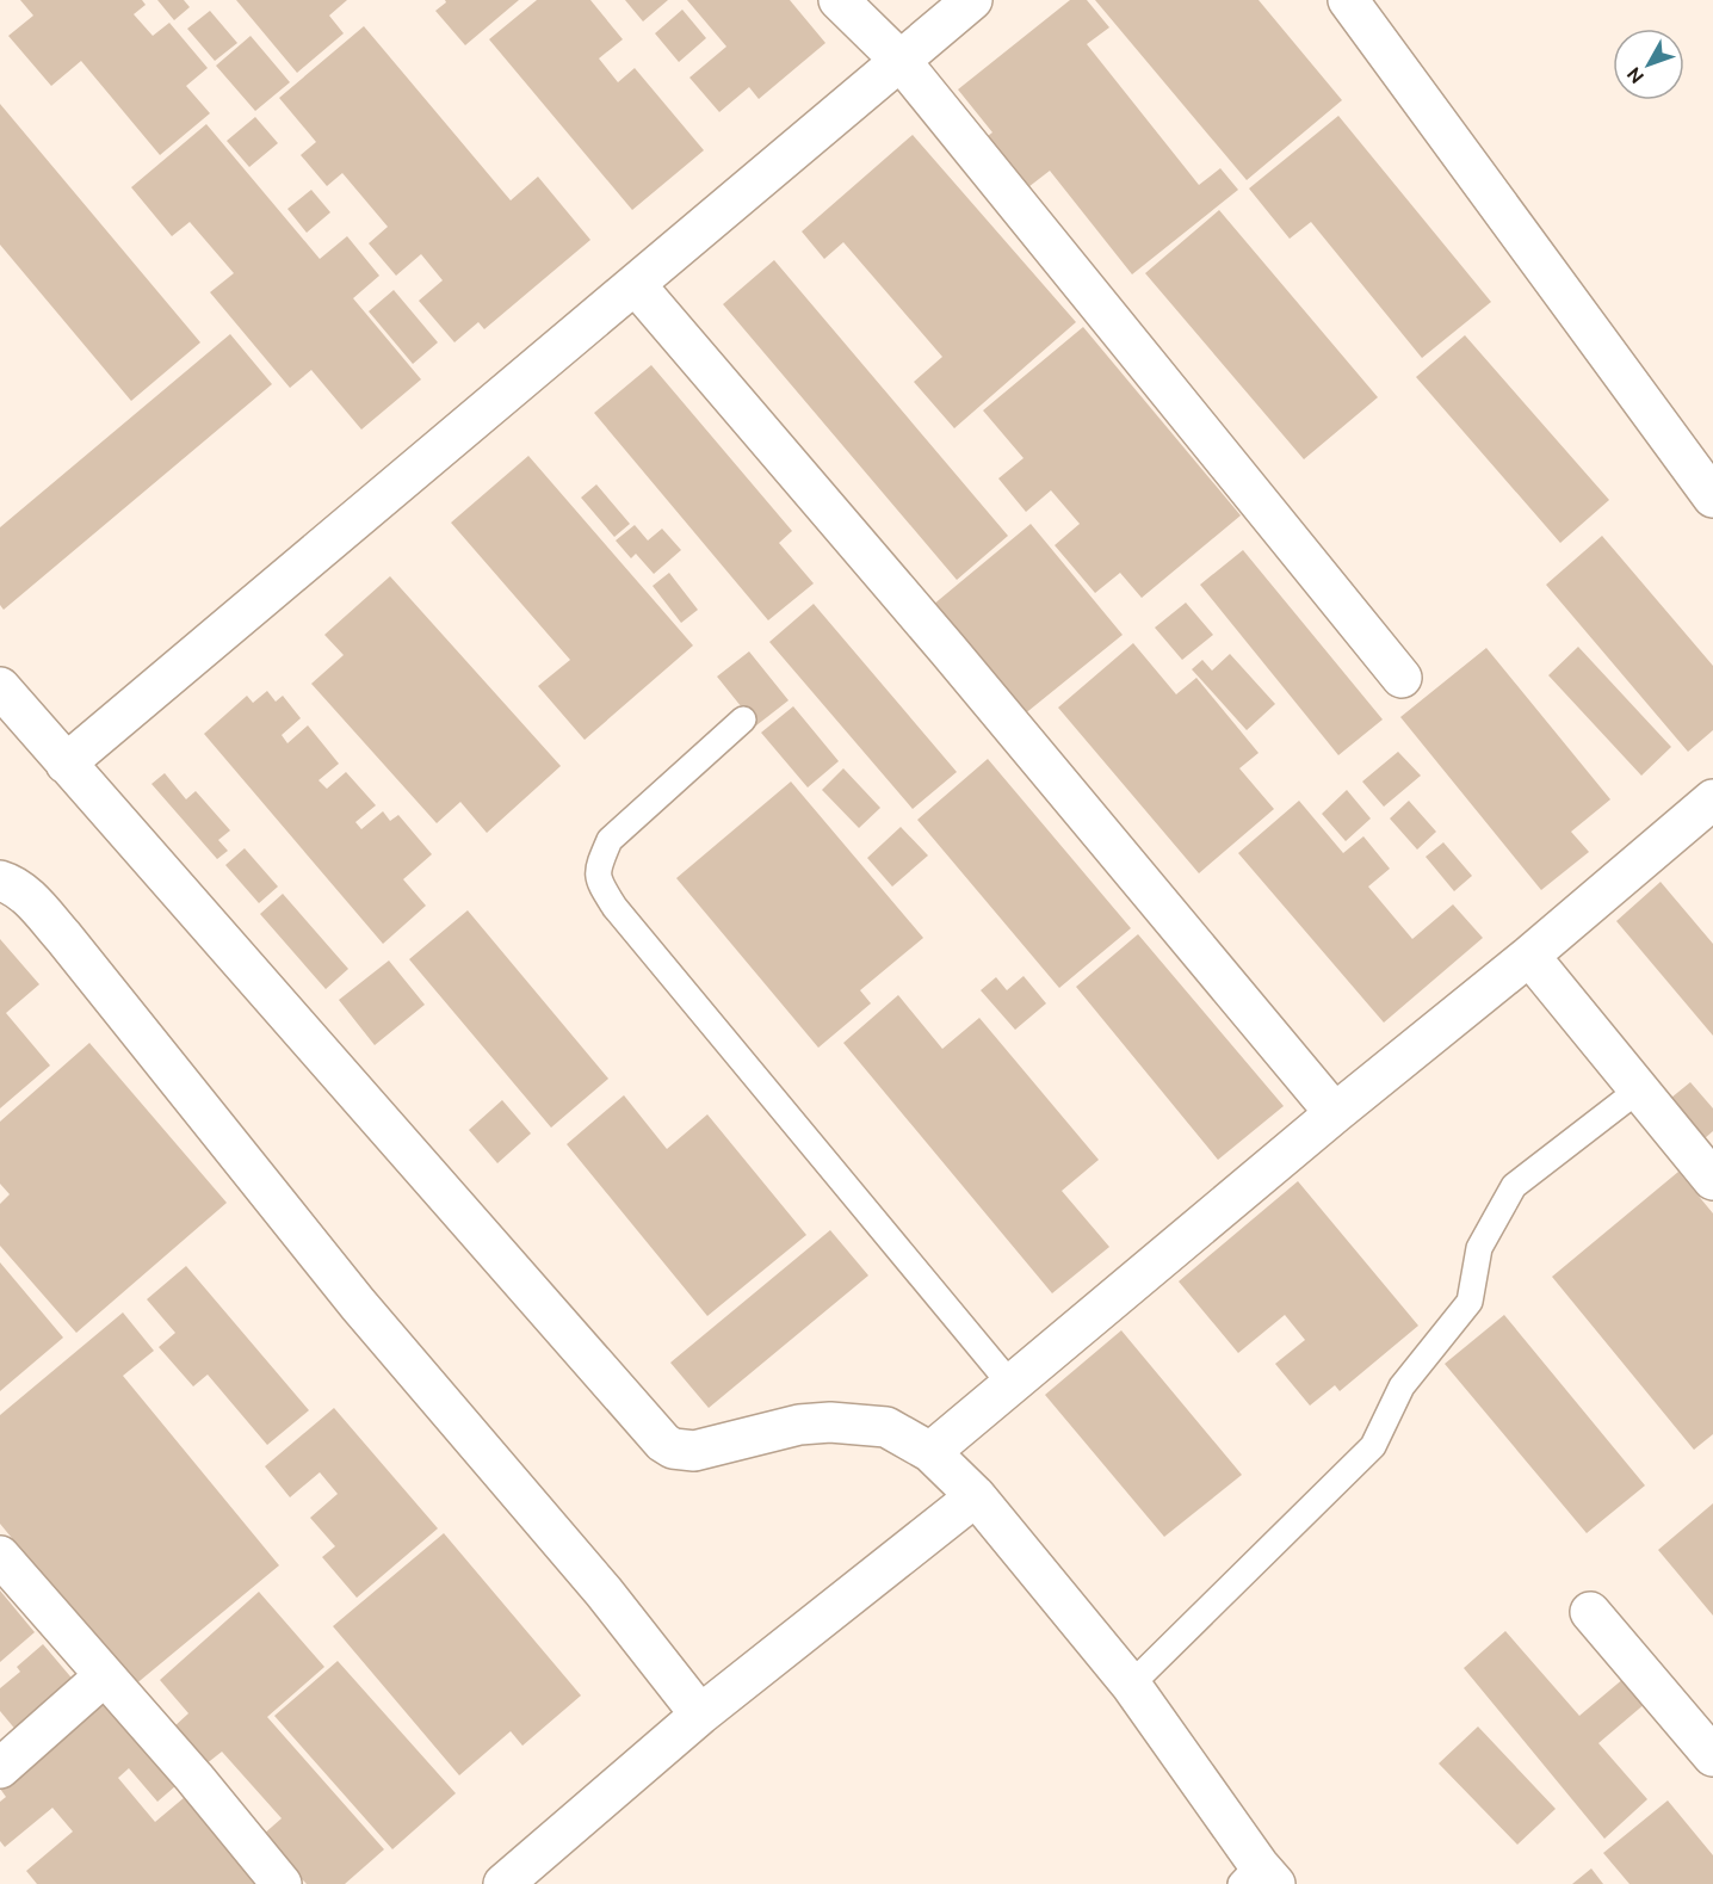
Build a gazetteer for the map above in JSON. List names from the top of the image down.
{
  "north": "bottom left"
}
